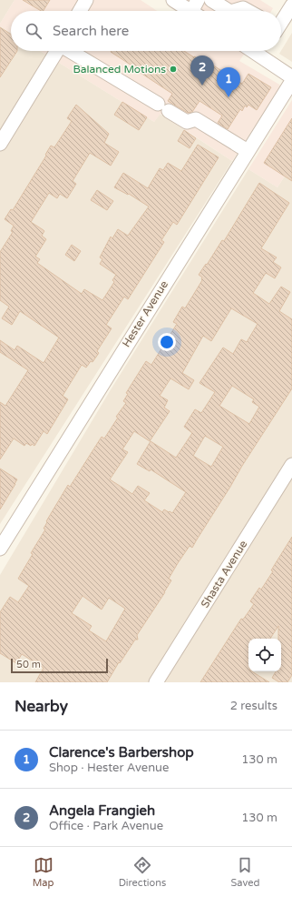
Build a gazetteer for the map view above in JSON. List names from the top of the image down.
{
  "streets": {
    "street": ["Hester Avenue", "Shasta Avenue"]
  },
  "places": ["Balanced Motions"],
  "scale_bar": "50 m",
  "page": {
    "search": "Search here",
    "pins": ["2", "1"],
    "scale": "50 m",
    "heading": ["Nearby", "2 results"],
    "list": [
      {
        "mark": "1",
        "name": "Clarence's Barbershop",
        "note": "Shop · Hester Avenue",
        "value": "130 m"
      },
      {
        "mark": "2",
        "name": "Angela Frangieh",
        "note": "Office · Park Avenue",
        "value": "130 m"
      }
    ],
    "nav": ["Map", "Directions", "Saved"]
  }
}
